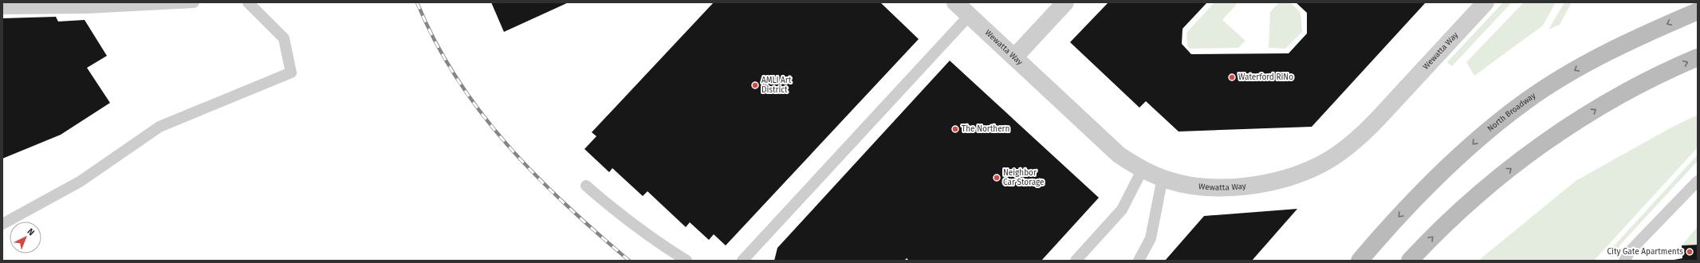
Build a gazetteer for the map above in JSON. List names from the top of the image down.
{
  "streets": {
    "main road": ["North Broadway"],
    "street": ["Wewatta Way"]
  },
  "places": [
    "Waterford RiNo",
    "AMLI Art District",
    "The Northern",
    "Neighbor Car Storage",
    "City Gate Apartments"
  ],
  "north": "top right"
}
